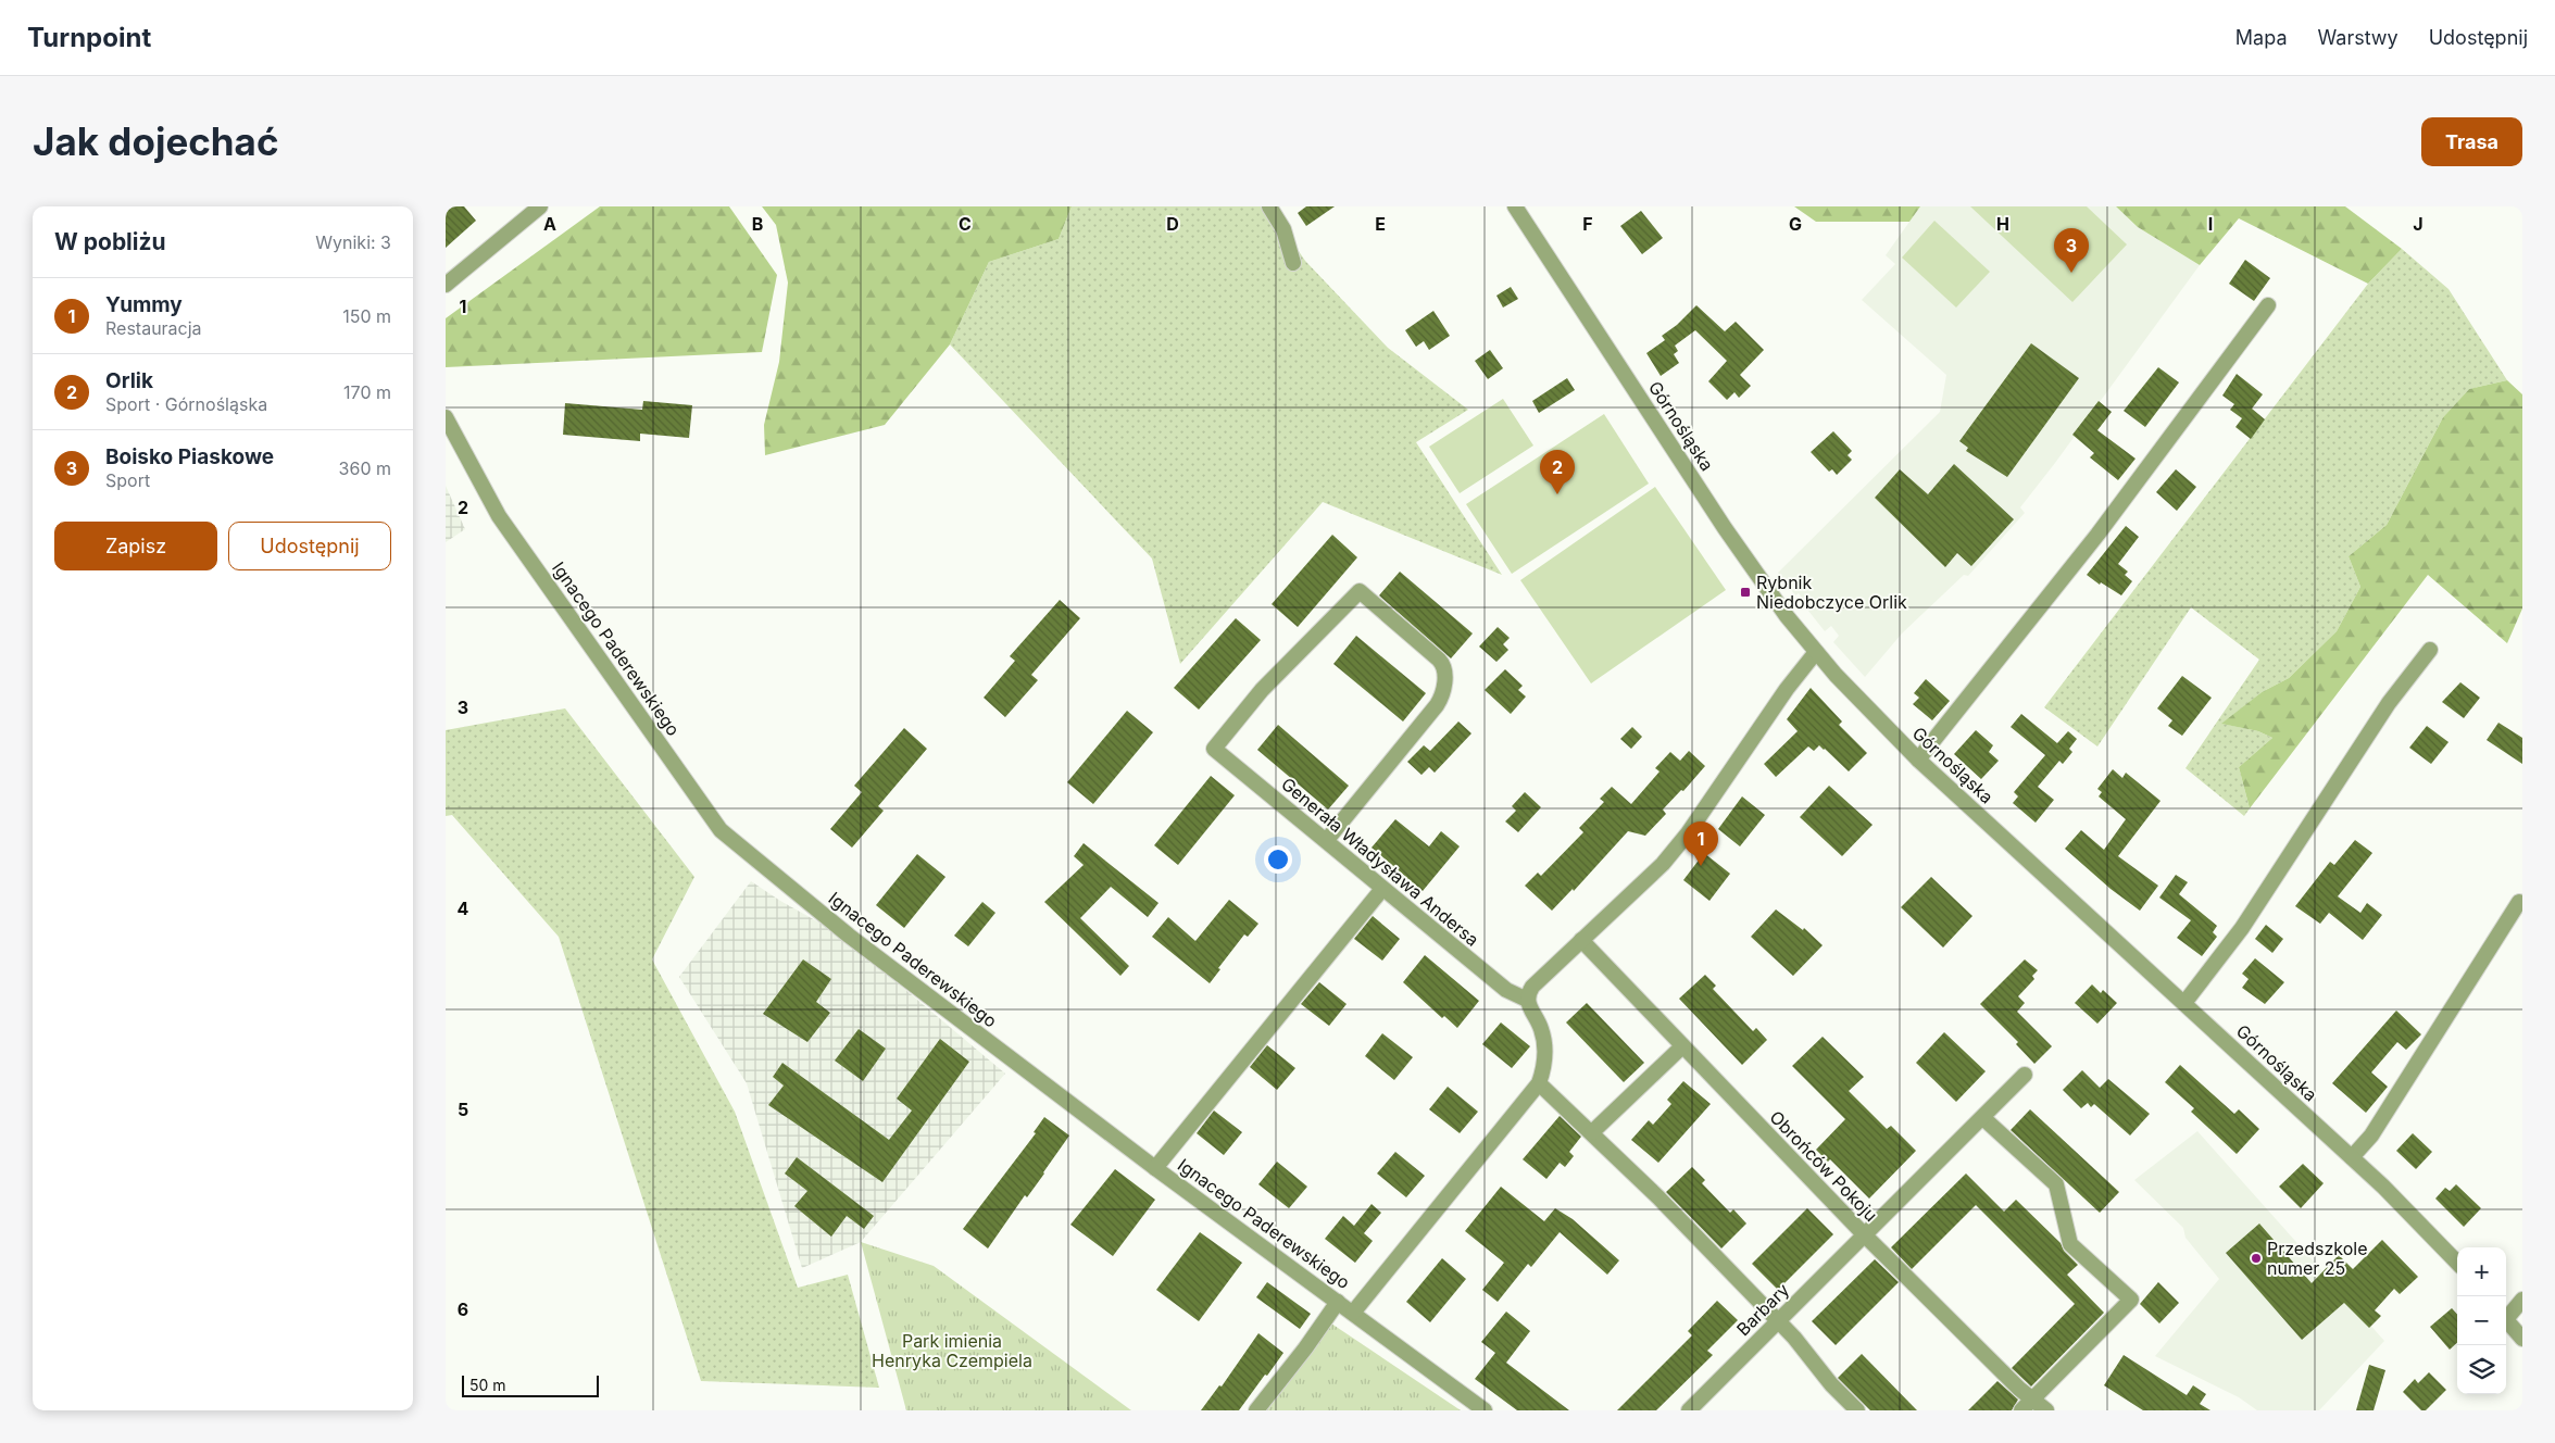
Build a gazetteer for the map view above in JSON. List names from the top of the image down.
{
  "streets": {
    "street": [
      "Górnośląska",
      "Ignacego Paderewskiego",
      "Generała Władysława Andersa",
      "Obrońców Pokoju",
      "Barbary"
    ]
  },
  "crossings": [
    ["Obrońców Pokoju", "Barbary"]
  ],
  "parks": ["Park imienia Henryka Czempiela"],
  "places": {
    "transit": ["Rybnik Niedobczyce Orlik"],
    "other": ["Przedszkole numer 25"]
  },
  "scale_bar": "50 m",
  "page": {
    "header": "Turnpoint",
    "nav": ["Mapa", "Warstwy", "Udostępnij"],
    "buttons": [
      "Trasa",
      ["Zapisz", "Udostępnij"]
    ],
    "title": "Jak dojechać",
    "heading": ["W pobliżu", "Wyniki: 3"],
    "pins": ["3", "2", "1"],
    "list": [
      {
        "mark": "1",
        "name": "Yummy",
        "note": "Restauracja",
        "value": "150 m"
      },
      {
        "mark": "2",
        "name": "Orlik",
        "note": "Sport · Górnośląska",
        "value": "170 m"
      },
      {
        "mark": "3",
        "name": "Boisko Piaskowe",
        "note": "Sport",
        "value": "360 m"
      }
    ],
    "map_buttons": ["+", "−"],
    "scale": "50 m"
  },
  "grid": {
    "columns": [
      "A",
      "B",
      "C",
      "D",
      "E",
      "F",
      "G",
      "H",
      "I",
      "J"
    ],
    "rows": [
      "1",
      "2",
      "3",
      "4",
      "5",
      "6"
    ]
  }
}
